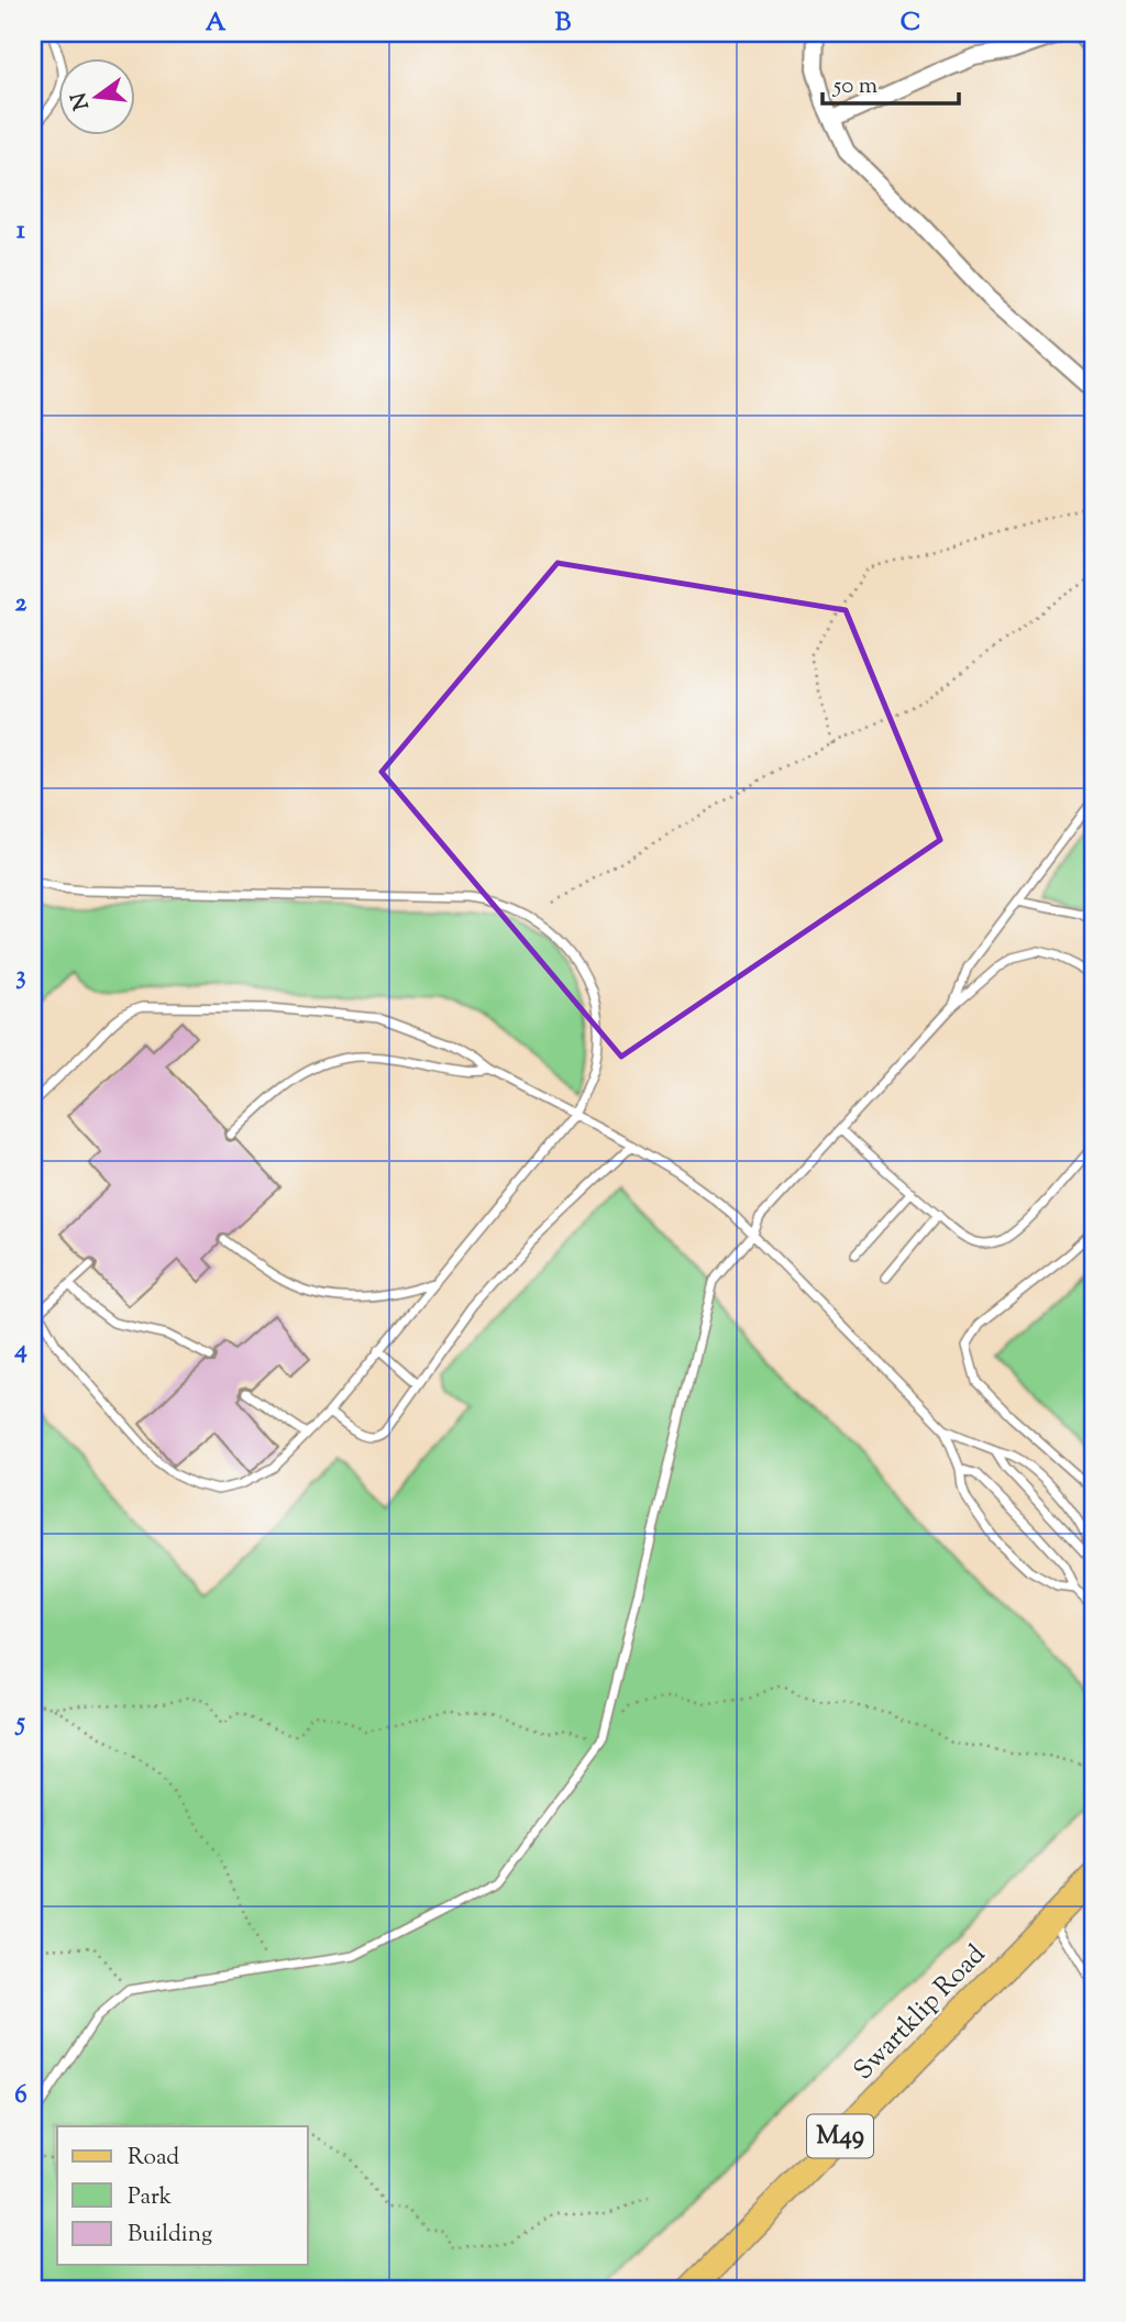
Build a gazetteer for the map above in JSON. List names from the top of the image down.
{
  "streets": {
    "main road": ["Swartklip Road", "M49"]
  },
  "legend": ["Road", "Park", "Building"],
  "scale_bar": "50 m",
  "north": "left",
  "grid": {
    "columns": ["A", "B", "C"],
    "rows": [
      "1",
      "2",
      "3",
      "4",
      "5",
      "6"
    ]
  }
}
